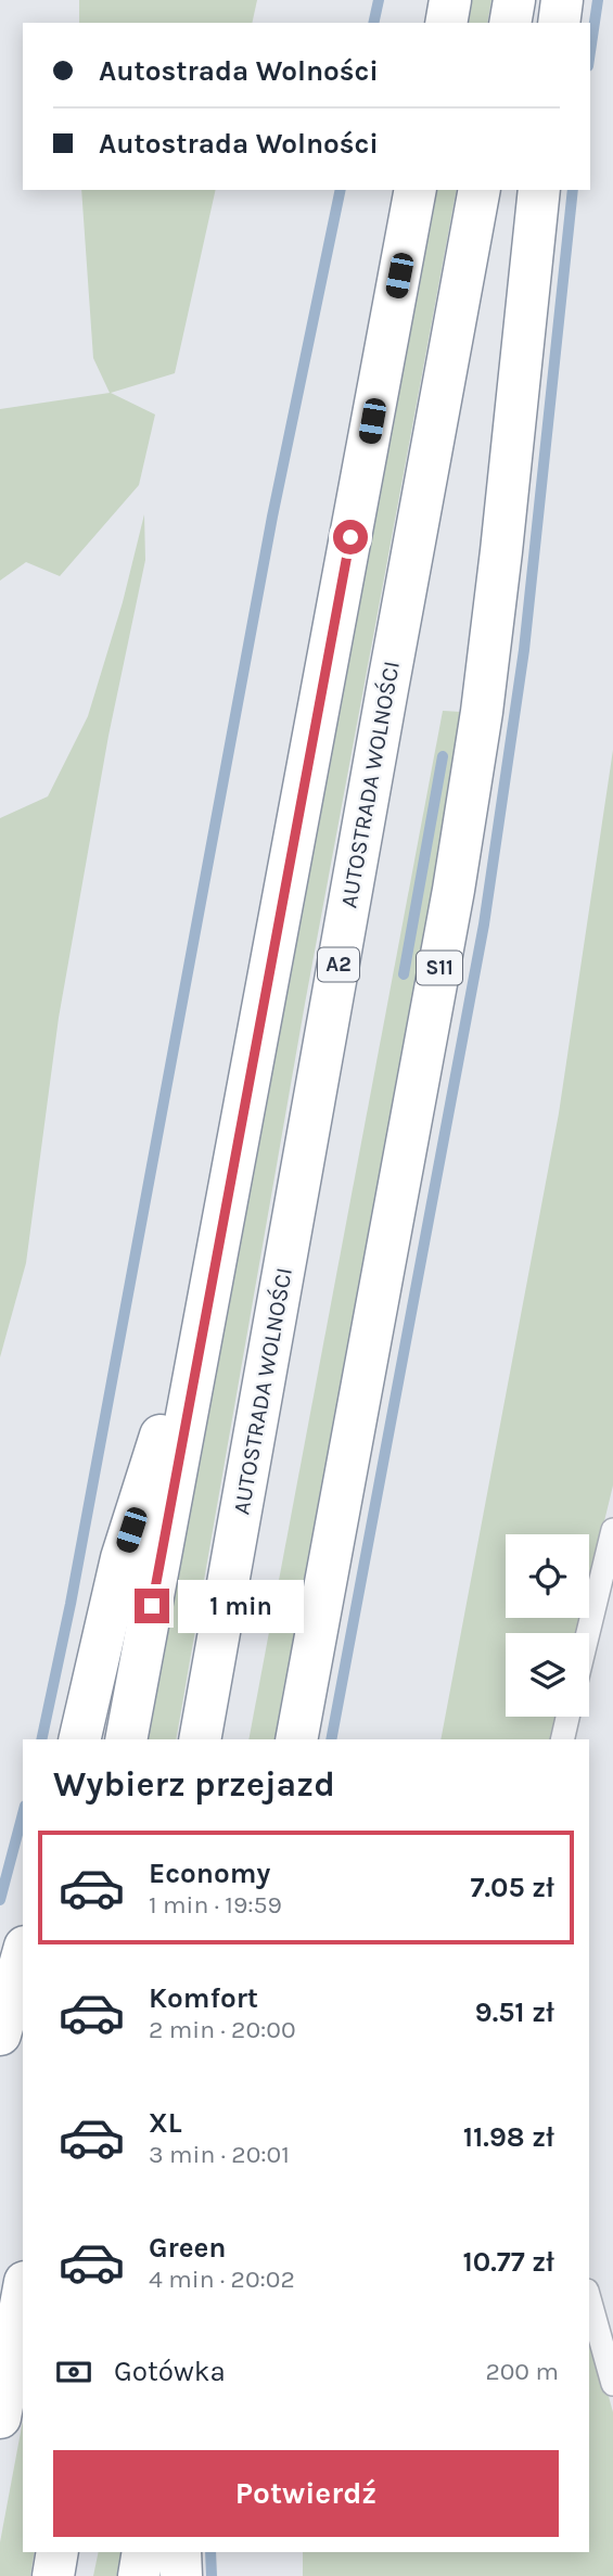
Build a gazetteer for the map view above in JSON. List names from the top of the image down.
{
  "streets": {
    "highway": ["AUTOSTRADA WOLNOŚCI", "A2", "S11"]
  },
  "page": {
    "banner": ["Autostrada Wolności", "Autostrada Wolności"],
    "bubble": "1 min",
    "heading": "Wybierz przejazd",
    "list": [
      {
        "name": "Economy",
        "note": "1 min · 19:59",
        "value": "7.05 zł"
      },
      {
        "name": "Komfort",
        "note": "2 min · 20:00",
        "value": "9.51 zł"
      },
      {
        "name": "XL",
        "note": "3 min · 20:01",
        "value": "11.98 zł"
      },
      {
        "name": "Green",
        "note": "4 min · 20:02",
        "value": "10.77 zł"
      }
    ],
    "pay": ["Gotówka", "200 m"],
    "buttons": "Potwierdź"
  }
}
